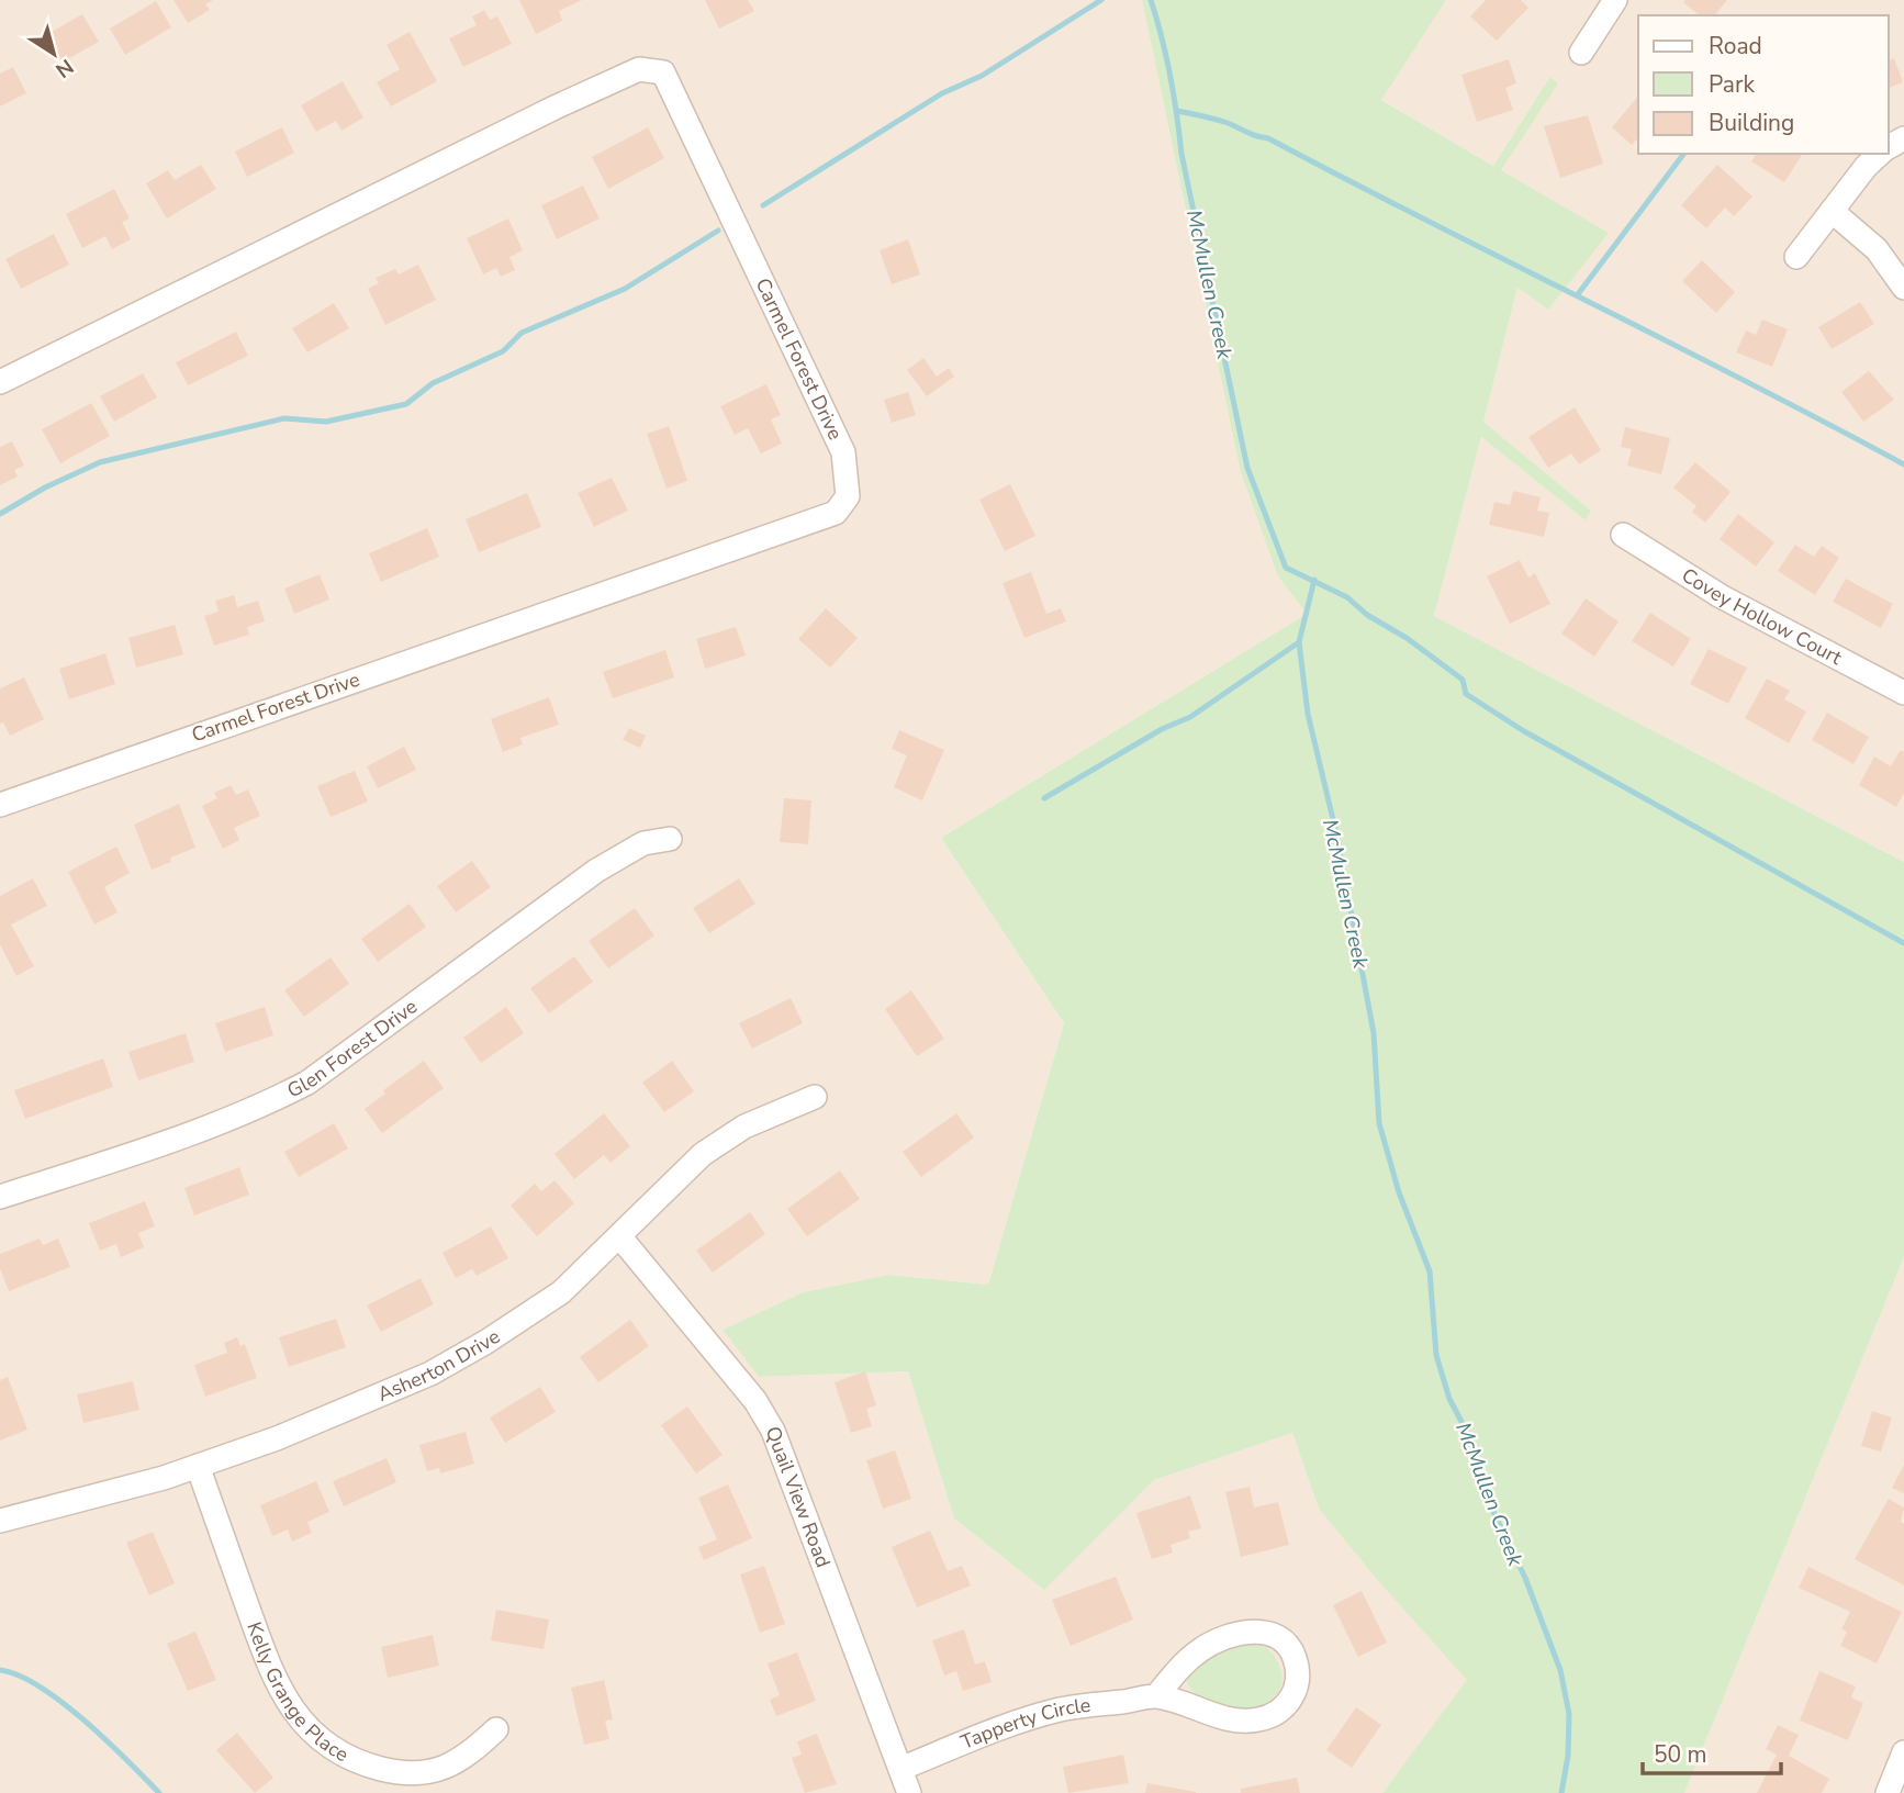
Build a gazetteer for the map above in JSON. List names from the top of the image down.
{
  "streets": {
    "street": [
      "Carmel Forest Drive",
      "Covey Hollow Court",
      "Glen Forest Drive",
      "Asherton Drive",
      "Quail View Road",
      "Kelly Grange Place",
      "Tapperty Circle"
    ]
  },
  "crossings": [
    ["Asherton Drive", "Quail View Road"],
    ["Asherton Drive", "Kelly Grange Place"],
    ["Quail View Road", "Tapperty Circle"]
  ],
  "water": ["McMullen Creek"],
  "legend": ["Road", "Park", "Building"],
  "scale_bar": "50 m",
  "north": "bottom right"
}
